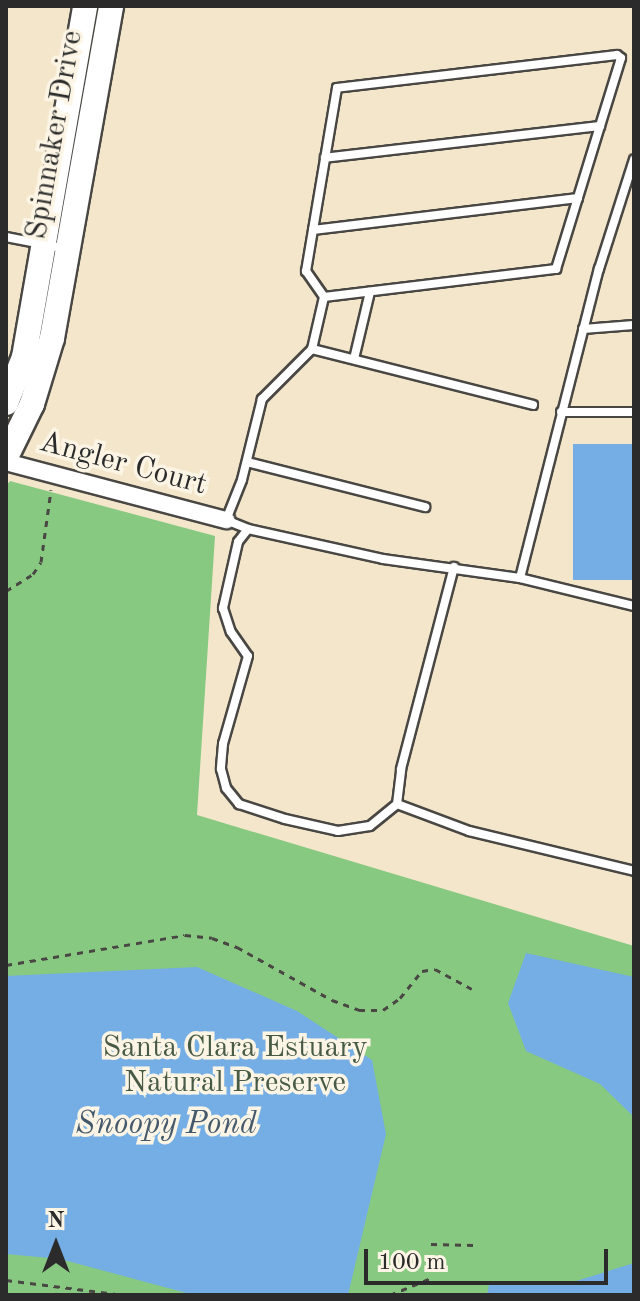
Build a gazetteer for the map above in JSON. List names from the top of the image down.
{
  "streets": {
    "street": ["Spinnaker Drive", "Angler Court"]
  },
  "crossings": [
    ["Spinnaker Drive", "Angler Court"]
  ],
  "water": ["Snoopy Pond"],
  "parks": ["Santa Clara Estuary Natural Preserve"],
  "scale_bar": "100 m",
  "north": "top"
}
